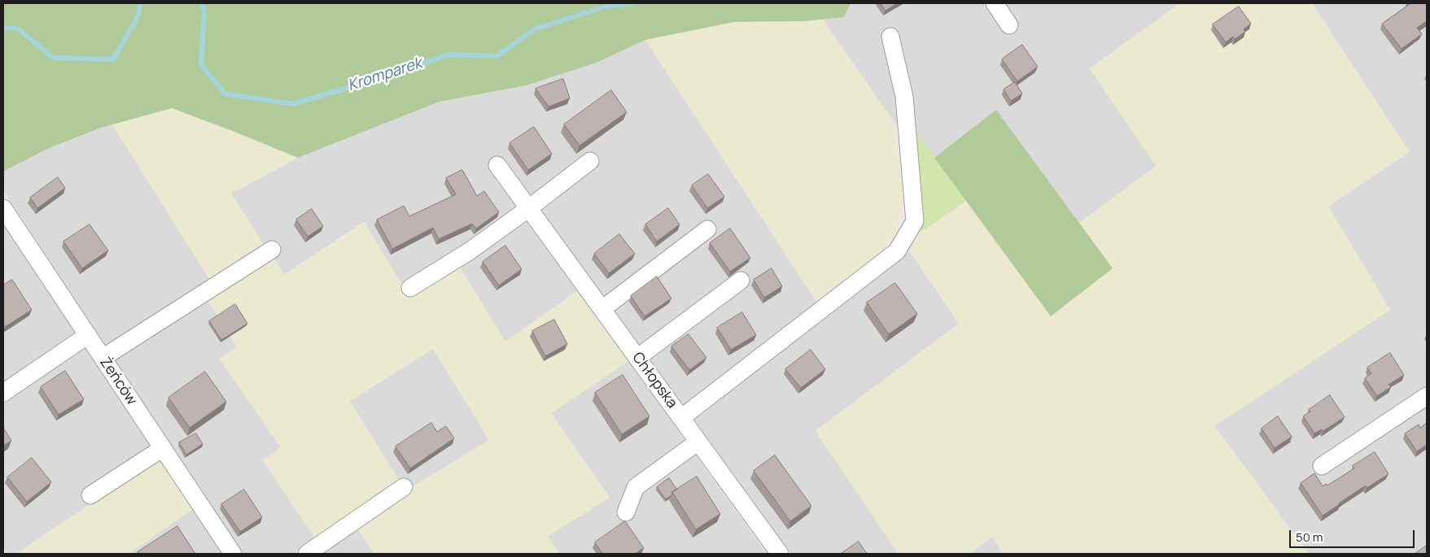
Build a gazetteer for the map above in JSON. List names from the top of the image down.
{
  "streets": {
    "street": ["Chłopska", "Żeńców"]
  },
  "water": ["Kromparek"],
  "scale_bar": "50 m"
}
